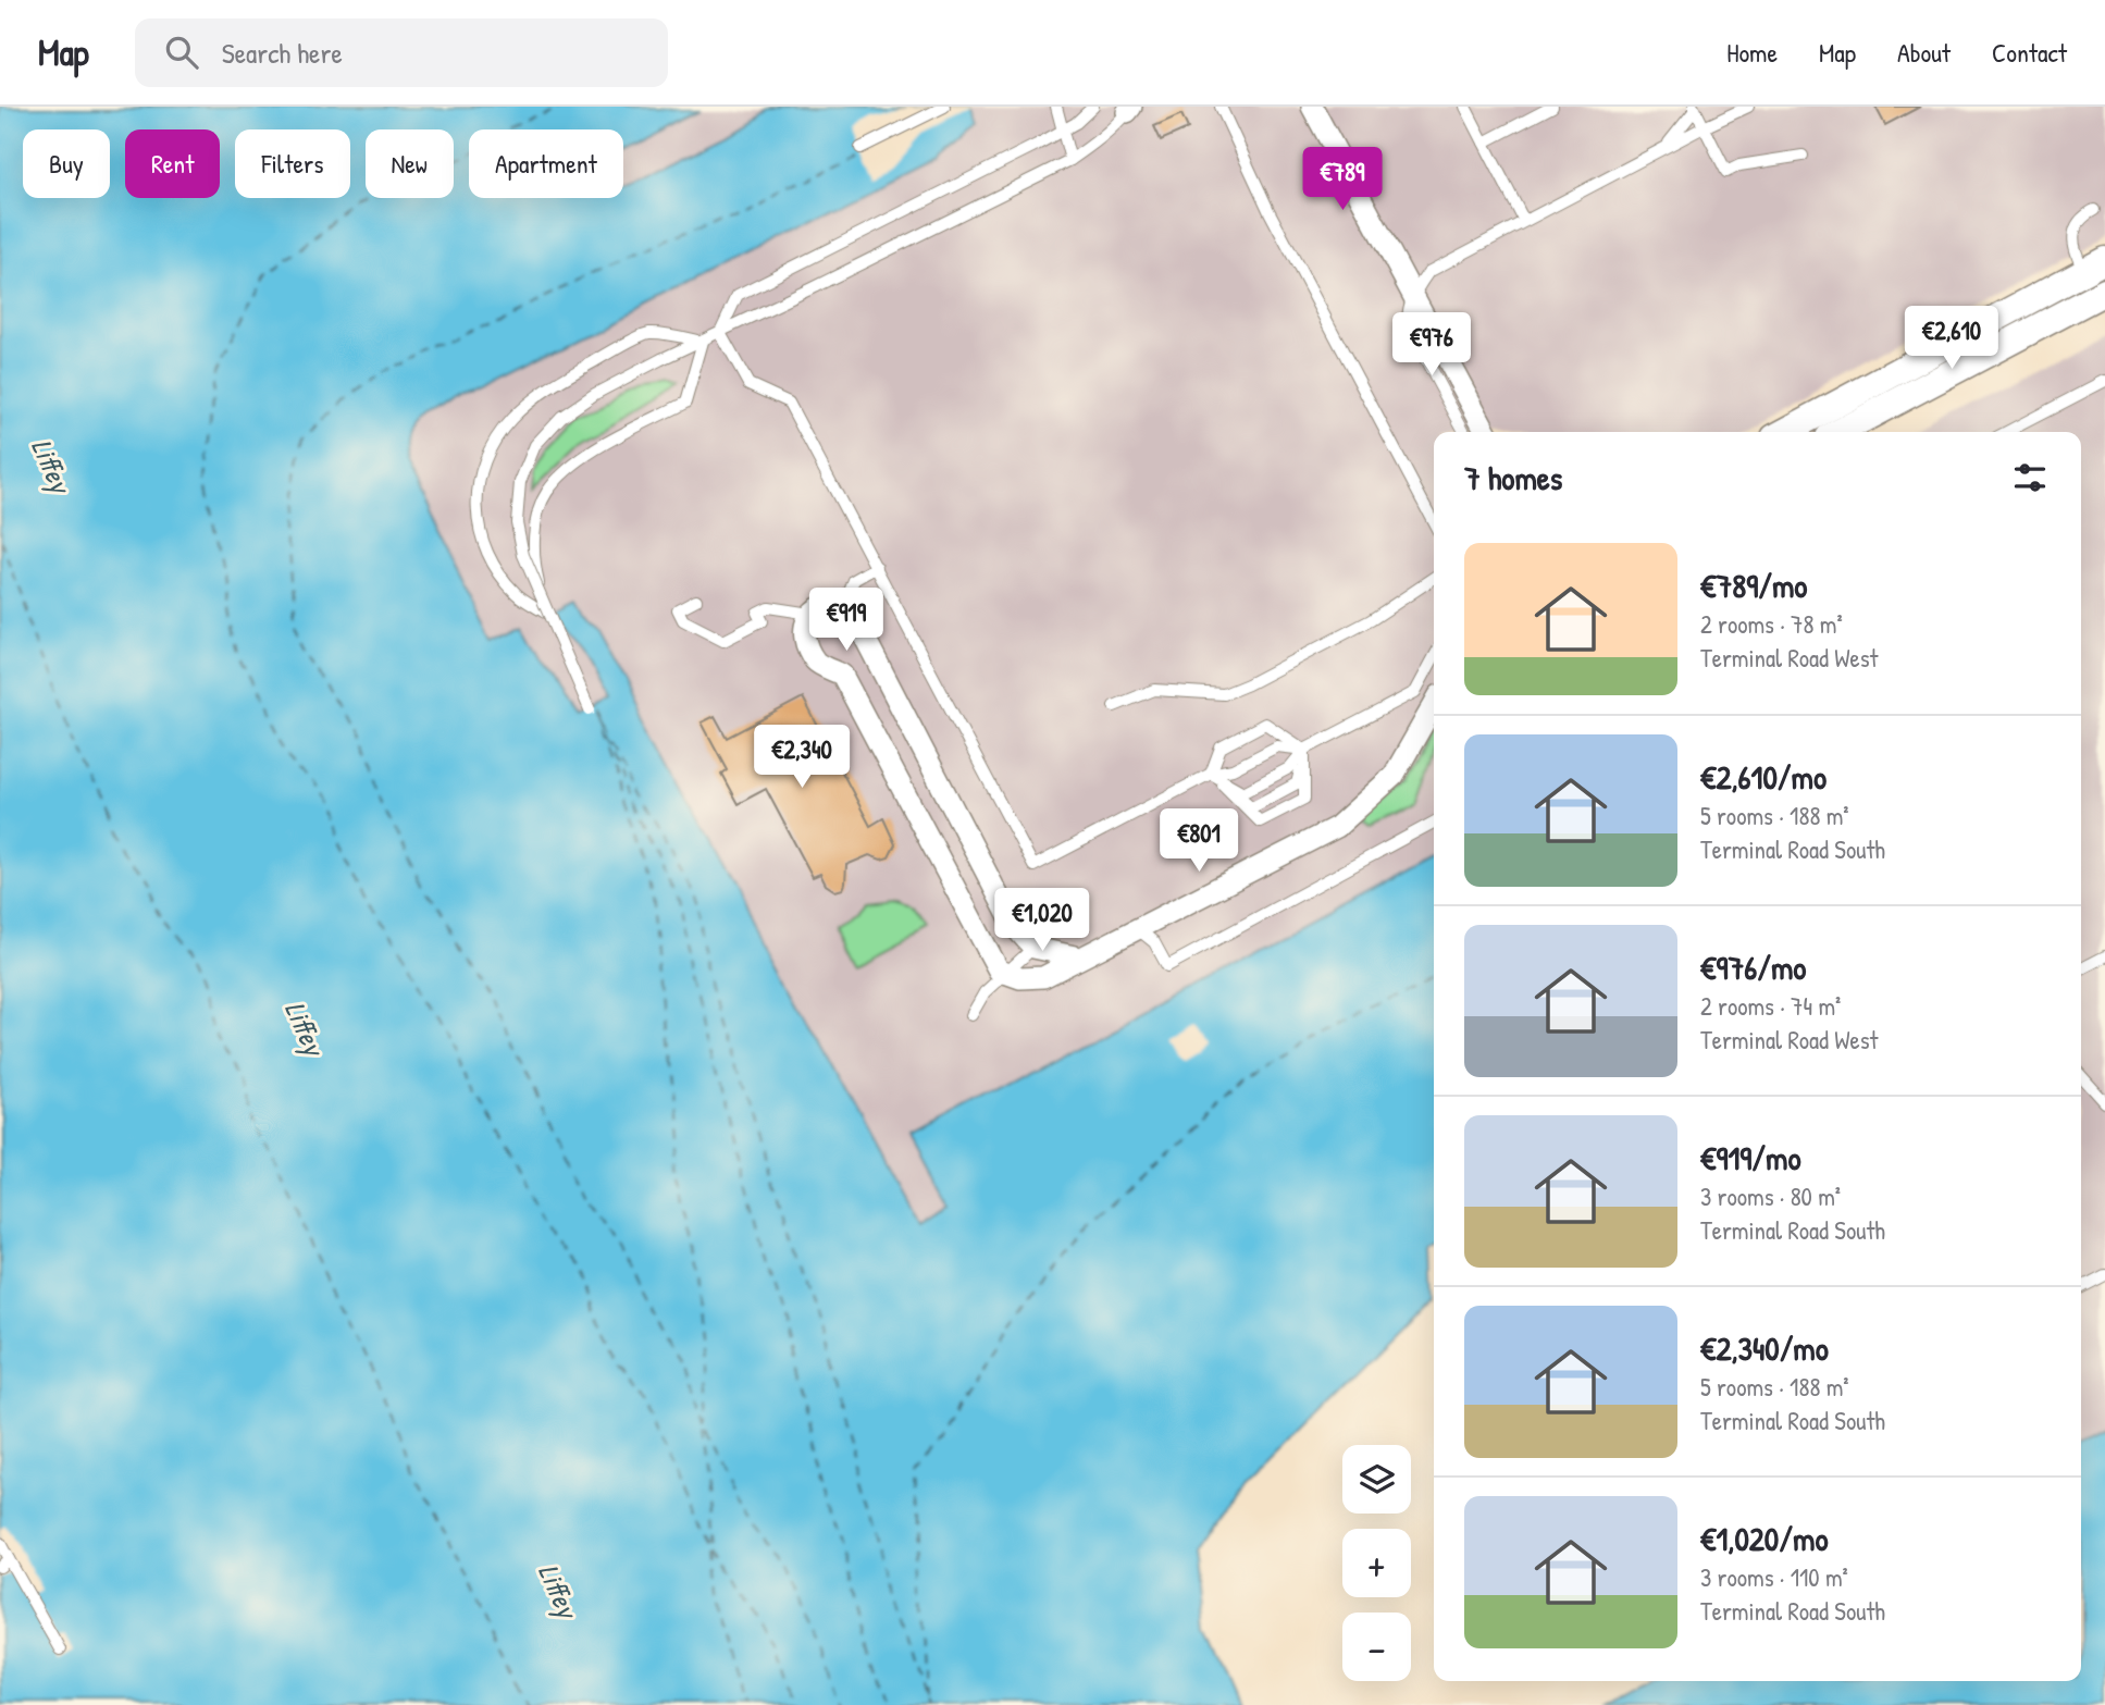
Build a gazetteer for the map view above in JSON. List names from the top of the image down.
{
  "water": ["Liffey"],
  "page": {
    "header": "Map",
    "search": "Search here",
    "nav": [
      "Home",
      "Map",
      "About",
      "Contact"
    ],
    "chip": [
      "Buy",
      "Rent",
      "Filters",
      "New",
      "Apartment"
    ],
    "price": [
      "€789",
      "€2,610",
      "€976",
      "€919",
      "€2,340",
      "€801",
      "€1,020"
    ],
    "heading": "7 homes",
    "list": [
      {
        "name": "€789/mo",
        "note": "2 rooms · 78 m² · Terminal Road West"
      },
      {
        "name": "€2,610/mo",
        "note": "5 rooms · 188 m² · Terminal Road South"
      },
      {
        "name": "€976/mo",
        "note": "2 rooms · 74 m² · Terminal Road West"
      },
      {
        "name": "€919/mo",
        "note": "3 rooms · 80 m² · Terminal Road South"
      },
      {
        "name": "€2,340/mo",
        "note": "5 rooms · 188 m² · Terminal Road South"
      },
      {
        "name": "€1,020/mo",
        "note": "3 rooms · 110 m² · Terminal Road South"
      }
    ],
    "map_buttons": ["+", "−"]
  }
}
